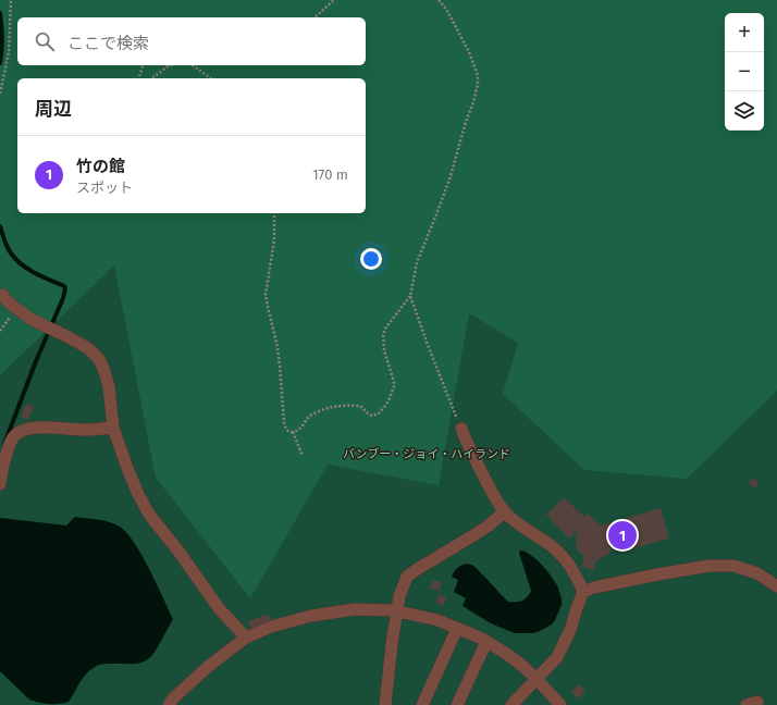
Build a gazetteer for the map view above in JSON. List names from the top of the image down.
{
  "parks": ["バンブー・ジョイ・ハイランド"],
  "page": {
    "map_buttons": ["+", "−"],
    "search": "ここで検索",
    "heading": "周辺",
    "list": [
      {
        "mark": "1",
        "name": "竹の館",
        "note": "スポット",
        "value": "170 m"
      }
    ],
    "pins": "1"
  }
}
